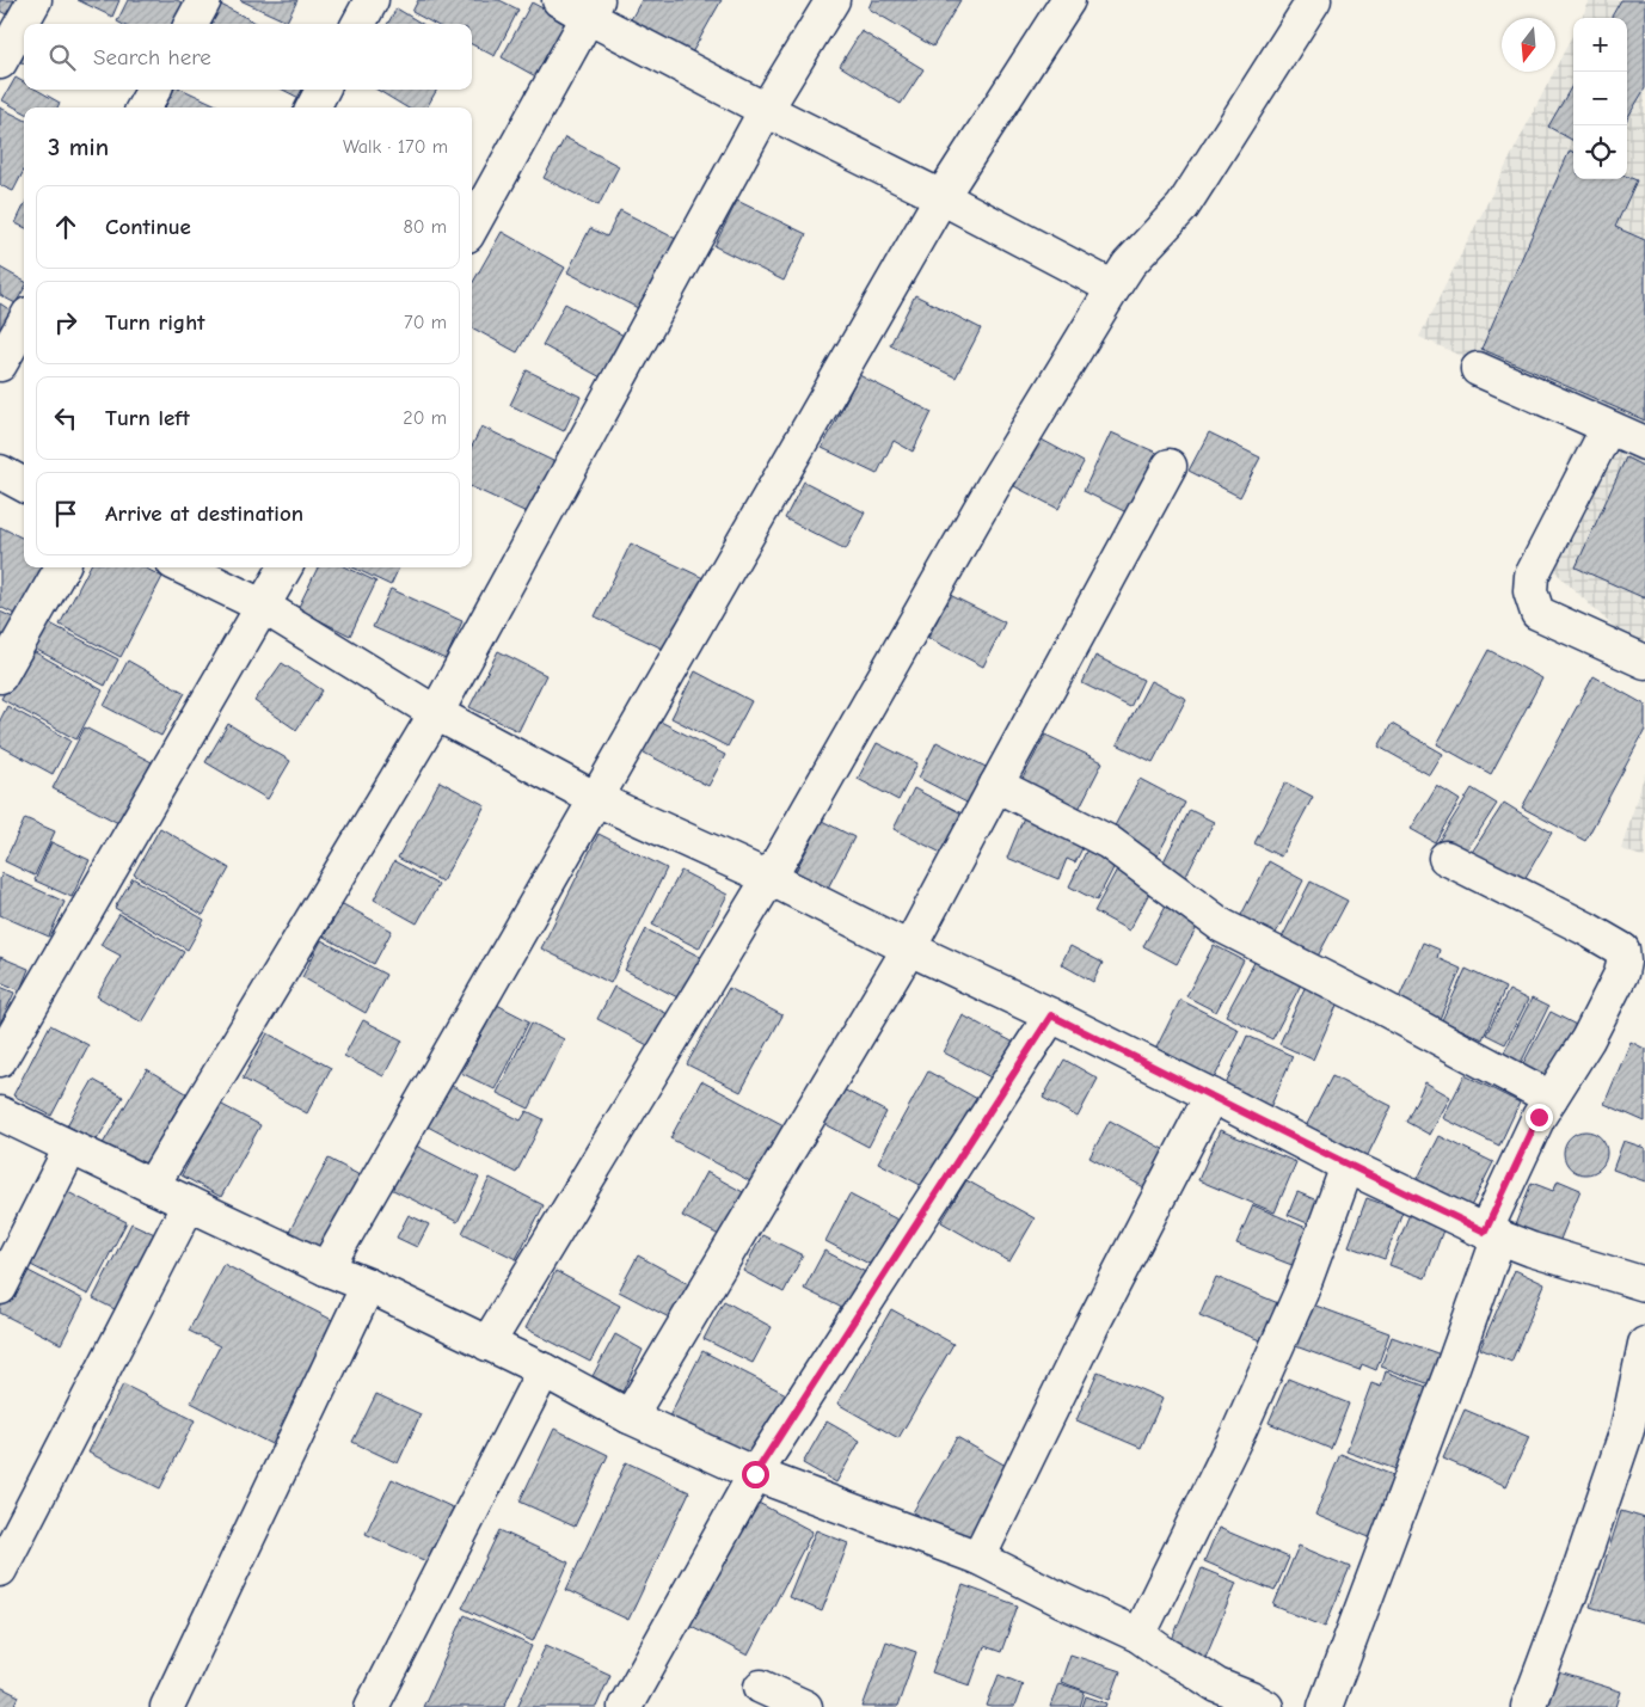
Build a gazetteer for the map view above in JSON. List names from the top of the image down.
{
  "north": "bottom",
  "page": {
    "map_buttons": ["+", "−"],
    "search": "Search here",
    "heading": ["3 min", "Walk · 170 m"],
    "list": [
      ["Continue", "80 m"],
      ["Turn right", "70 m"],
      ["Turn left", "20 m"],
      "Arrive at destination"
    ]
  }
}
